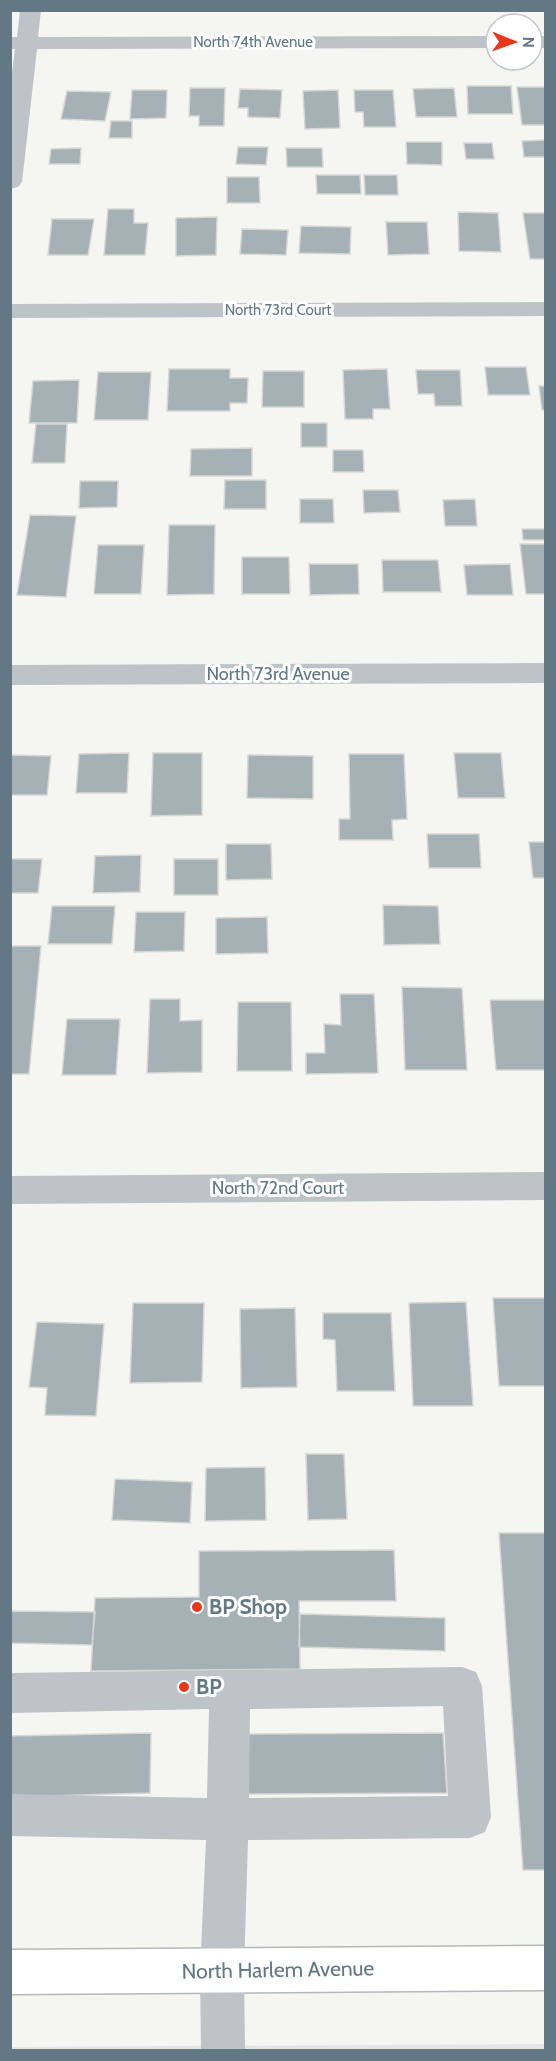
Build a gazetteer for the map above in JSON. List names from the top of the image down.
{
  "streets": {
    "main road": ["North Harlem Avenue"],
    "street": [
      "North 74th Avenue",
      "North 73rd Court",
      "North 73rd Avenue",
      "North 72nd Court"
    ]
  },
  "places": ["BP Shop", "BP"],
  "north": "right"
}
